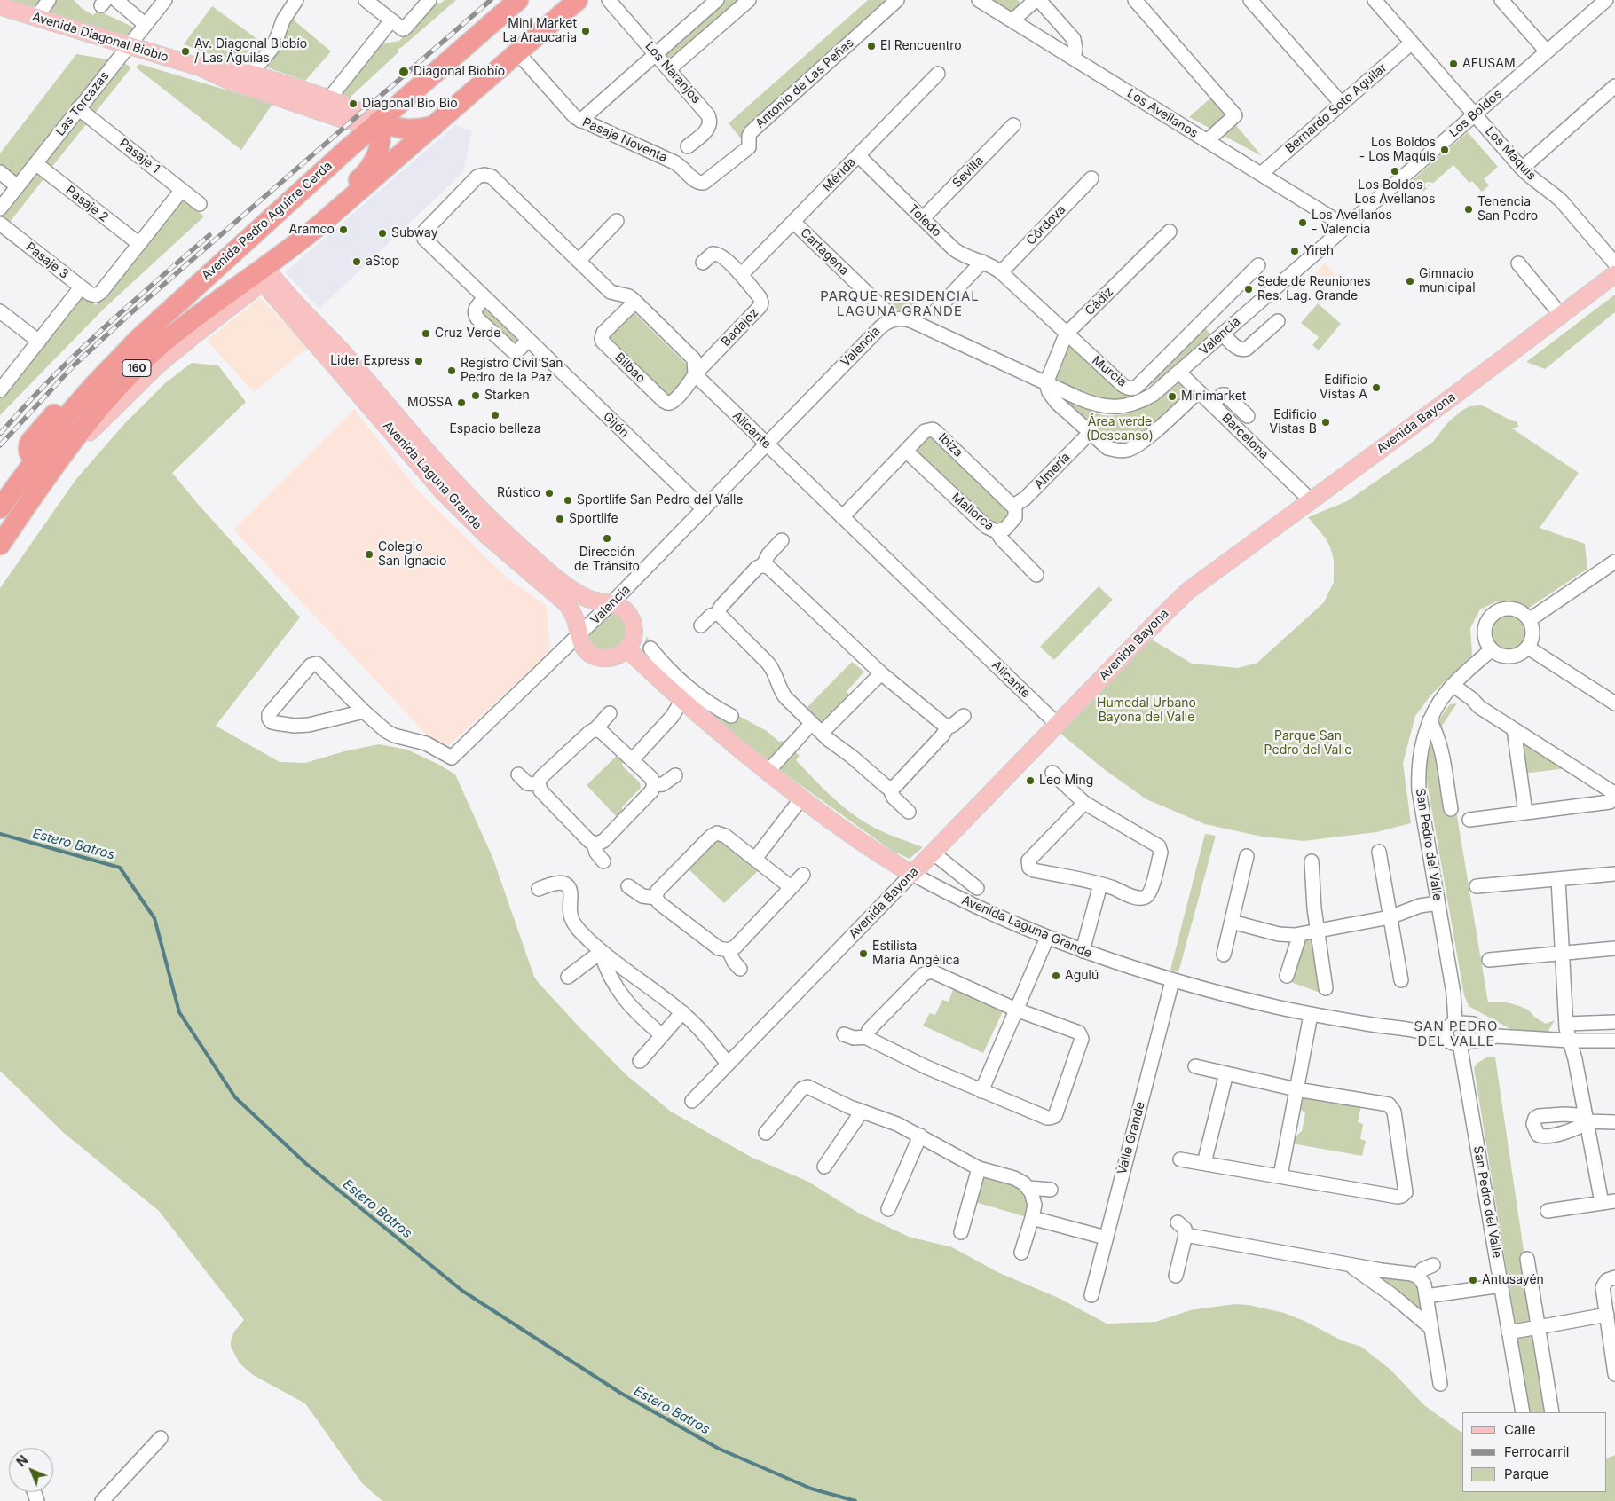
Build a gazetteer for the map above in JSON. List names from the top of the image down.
{
  "streets": {
    "highway": ["Avenida Pedro Aguirre Cerda", "160"],
    "main road": ["Avenida Diagonal Biobío", "Avenida Bayona", "Avenida Laguna Grande"],
    "street": [
      "Los Naranjos",
      "Antonio de Las Peñas",
      "Las Torcazas",
      "Bernardo Soto Aguilar",
      "Los Avellanos",
      "Los Boldos",
      "Pasaje Noventa",
      "Los Maquis",
      "Pasaje 1",
      "Sevilla",
      "Mérida",
      "Pasaje 2",
      "Toledo",
      "Córdova",
      "Cartagena",
      "Pasaje 3",
      "Cádiz",
      "Badajoz",
      "Valencia",
      "Bilbao",
      "Murcia",
      "Gijón",
      "Alicante",
      "Barcelona",
      "Ibiza",
      "Almería",
      "Mallorca",
      "San Pedro del Valle",
      "Valle Grande"
    ]
  },
  "crossings": [
    ["Avenida Diagonal Biobío", "Las Torcazas"],
    ["Avenida Diagonal Biobío", "Avenida Pedro Aguirre Cerda"],
    ["Antonio de Las Peñas", "Pasaje Noventa"],
    ["Las Torcazas", "Pasaje 1"],
    ["Las Torcazas", "Pasaje 2"],
    ["Bernardo Soto Aguilar", "Los Avellanos"],
    ["Bernardo Soto Aguilar", "Los Maquis"],
    ["Los Avellanos", "Los Boldos"],
    ["Los Avellanos", "Valencia"],
    ["Los Boldos", "Los Maquis"],
    ["Los Boldos", "Valencia"],
    ["Pasaje Noventa", "160"],
    ["Sevilla", "Toledo"],
    ["Mérida", "Toledo"],
    ["Mérida", "Cartagena"],
    ["Mérida", "Badajoz"],
    ["Pasaje 2", "Pasaje 3"],
    ["Avenida Pedro Aguirre Cerda", "160"],
    ["Toledo", "Córdova"],
    ["Toledo", "Murcia"],
    ["Córdova", "Murcia"],
    ["Cartagena", "Valencia"],
    ["Cádiz", "Valencia"],
    ["Cádiz", "Murcia"],
    ["Badajoz", "Bilbao"],
    ["Badajoz", "Alicante"],
    ["Valencia", "Gijón"],
    ["Valencia", "Alicante"],
    ["Valencia", "Barcelona"],
    ["Valencia", "Avenida Laguna Grande"],
    ["160", "Avenida Laguna Grande"],
    ["Bilbao", "Alicante"],
    ["Avenida Bayona", "Alicante"],
    ["Avenida Bayona", "Barcelona"],
    ["Avenida Bayona", "Avenida Laguna Grande"],
    ["Gijón", "Alicante"],
    ["Alicante", "Ibiza"],
    ["Ibiza", "Almería"],
    ["Ibiza", "Mallorca"],
    ["Avenida Laguna Grande", "Valle Grande"]
  ],
  "districts": ["PARQUE RESIDENCIAL LAGUNA GRANDE", "SAN PEDRO DEL VALLE"],
  "water": ["Estero Batros"],
  "parks": ["Área verde (Descanso)", "Humedal Urbano Bayona del Valle", "Parque San Pedro del Valle"],
  "places": [
    "Mini Market La Araucaria",
    "El Rencuentro",
    "Av. Diagonal Biobío / Las Águilas",
    "AFUSAM",
    "Diagonal Biobío",
    "Diagonal Bio Bio",
    "Los Boldos - Los Maquis",
    "Los Boldos - Los Avellanos",
    "Tenencia San Pedro",
    "Los Avellanos - Valencia",
    "Aramco",
    "Subway",
    "Yireh",
    "aStop",
    "Gimnacio municipal",
    "Sede de Reuniones Res. Lag. Grande",
    "Cruz Verde",
    "Lider Express",
    "Registro Civil San Pedro de la Paz",
    "Edificio Vistas A",
    "Starken",
    "Minimarket",
    "MOSSA",
    "Espacio belleza",
    "Edificio Vistas B",
    "Rústico",
    "Sportlife San Pedro del Valle",
    "Sportlife",
    "Dirección de Tránsito",
    "Colegio San Ignacio",
    "Leo Ming",
    "Estilista María Angélica",
    "Agulú",
    "Antusayén"
  ],
  "legend": ["Calle", "Ferrocarril", "Parque"],
  "north": "top left"
}
